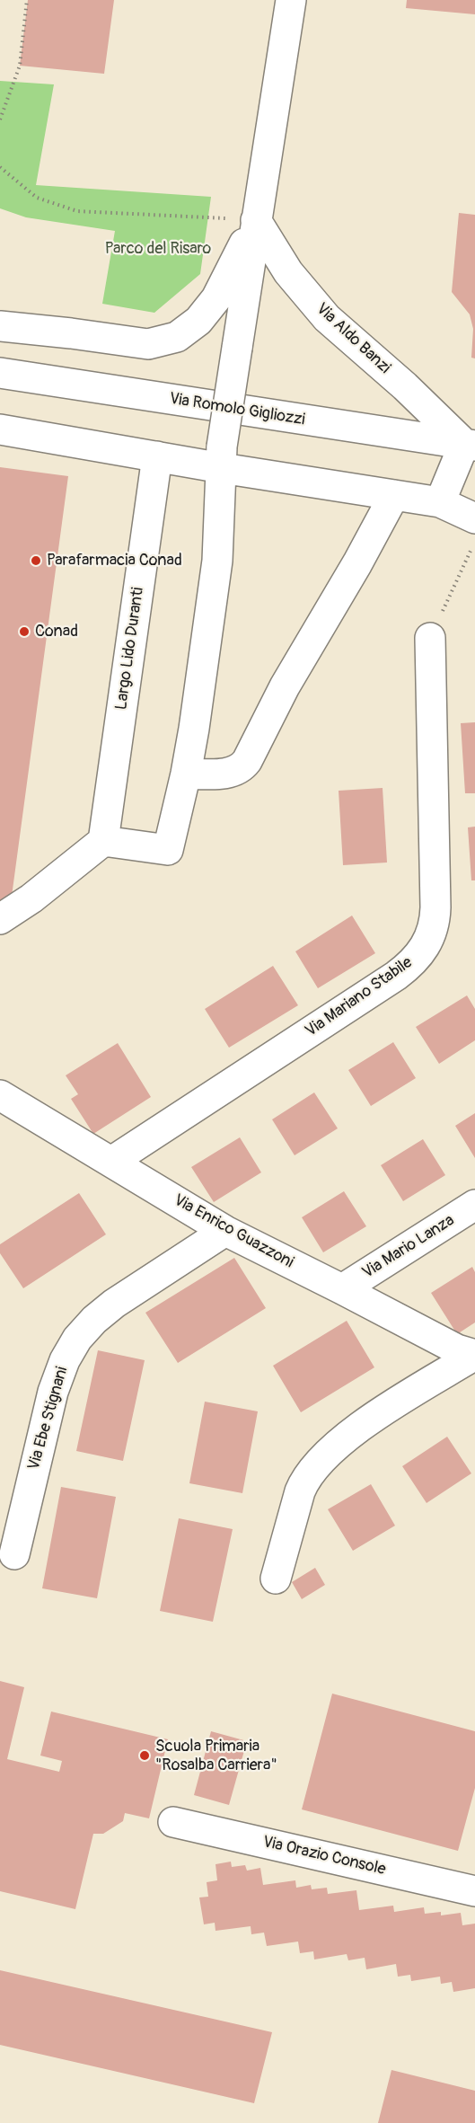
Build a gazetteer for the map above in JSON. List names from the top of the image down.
{
  "streets": {
    "street": [
      "Via Aldo Banzi",
      "Via Romolo Gigliozzi",
      "Largo Lido Duranti",
      "Via Mariano Stabile",
      "Via Enrico Guazzoni",
      "Via Mario Lanza",
      "Via Ebe Stignani",
      "Via Orazio Console"
    ]
  },
  "crossings": [
    ["Via Aldo Banzi", "Via Romolo Gigliozzi"],
    ["Via Mariano Stabile", "Via Enrico Guazzoni"],
    ["Via Enrico Guazzoni", "Via Mario Lanza"],
    ["Via Enrico Guazzoni", "Via Ebe Stignani"]
  ],
  "parks": ["Parco del Risaro"],
  "places": ["Parafarmacia Conad", "Conad", "Scuola Primaria \"Rosalba Carriera\""]
}
